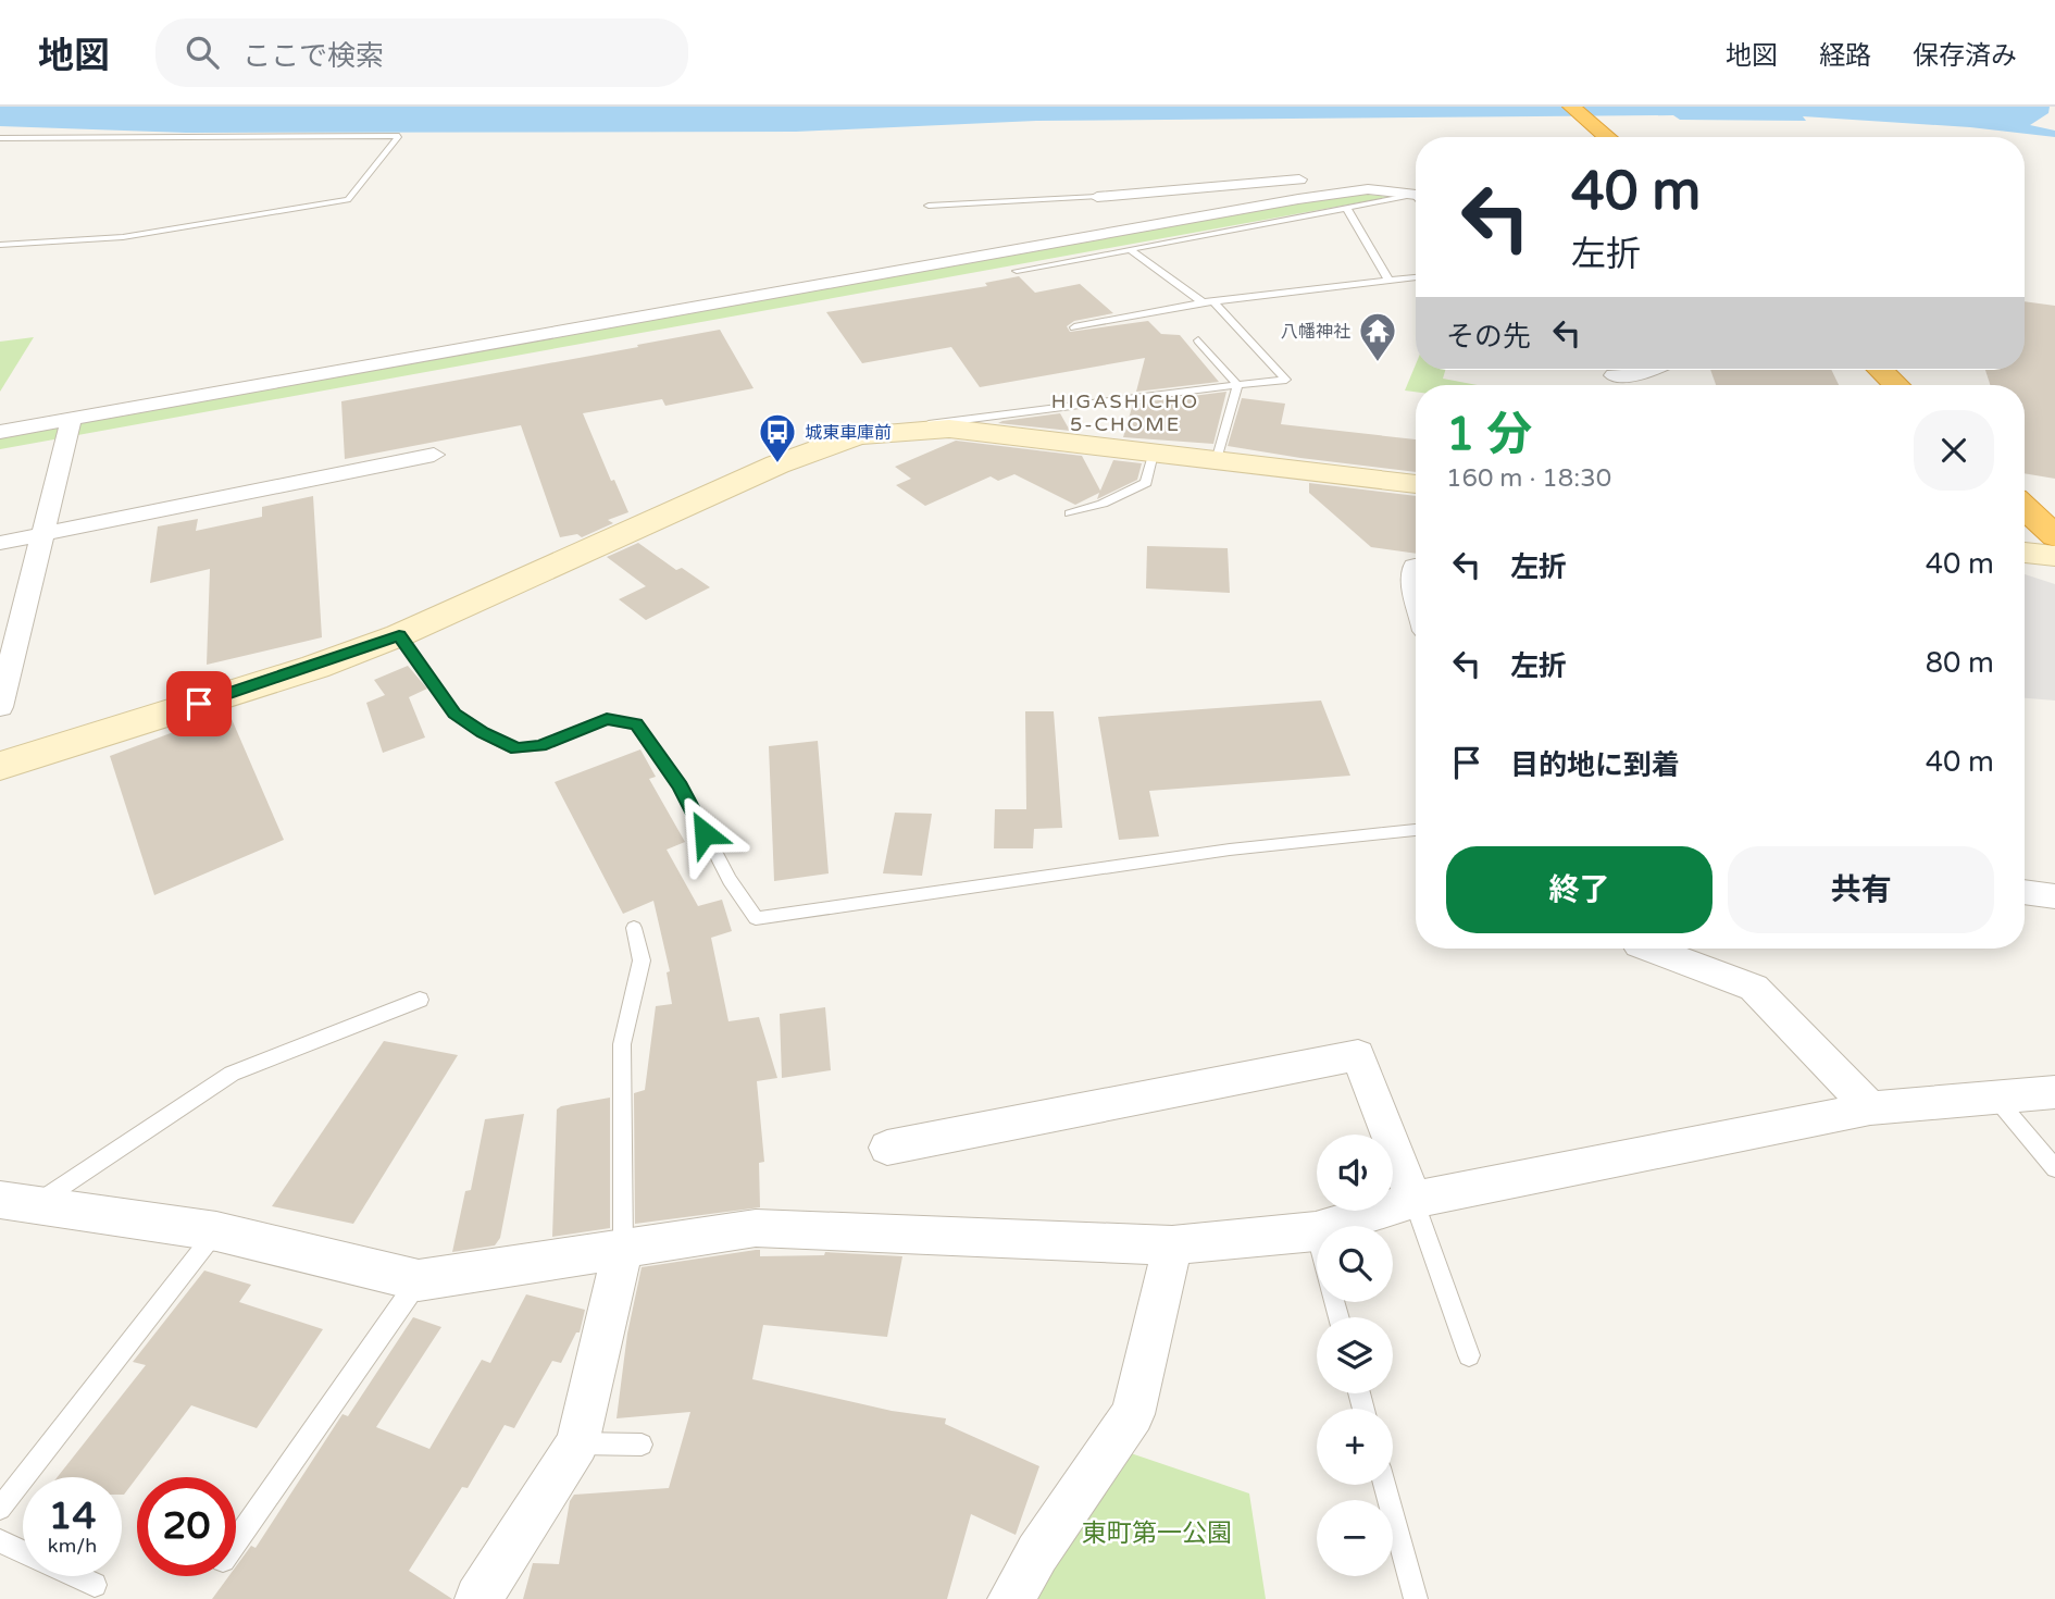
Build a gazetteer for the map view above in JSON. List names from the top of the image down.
{
  "districts": ["HIGASHICHO 5-CHOME"],
  "parks": ["東町第一公園"],
  "places": {
    "temple": ["八幡神社"],
    "bus stop": ["城東車庫前"]
  },
  "page": {
    "header": "地図",
    "search": "ここで検索",
    "nav": ["地図", "経路", "保存済み"],
    "turn": ["40 m", "左折"],
    "then": "その先",
    "heading": ["1 分", "160 m · 18:30"],
    "list": [
      {
        "name": "左折",
        "value": "40 m"
      },
      {
        "name": "左折",
        "value": "80 m"
      },
      {
        "name": "目的地に到着",
        "value": "40 m"
      }
    ],
    "buttons": ["終了", "共有"],
    "map_buttons": ["+", "−"],
    "speed": "14 km/h",
    "limit": "20"
  }
}
